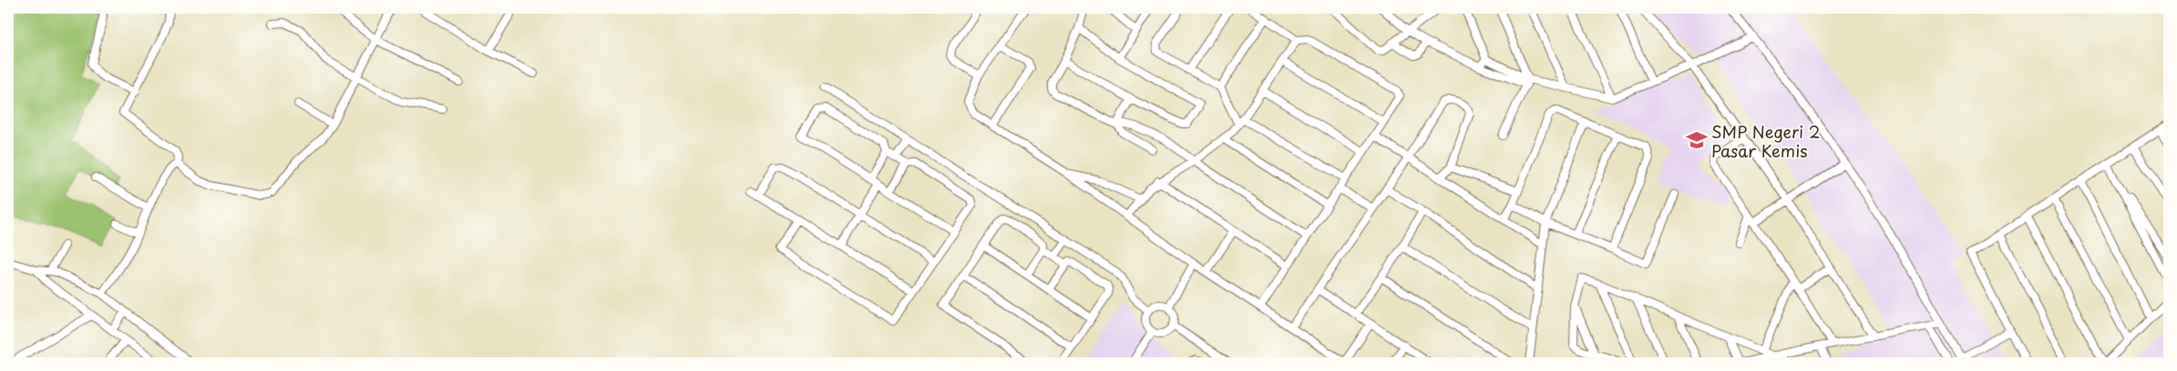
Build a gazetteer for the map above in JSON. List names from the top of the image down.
{
  "places": {
    "school or university": ["SMP Negeri 2 Pasar Kemis"]
  }
}
